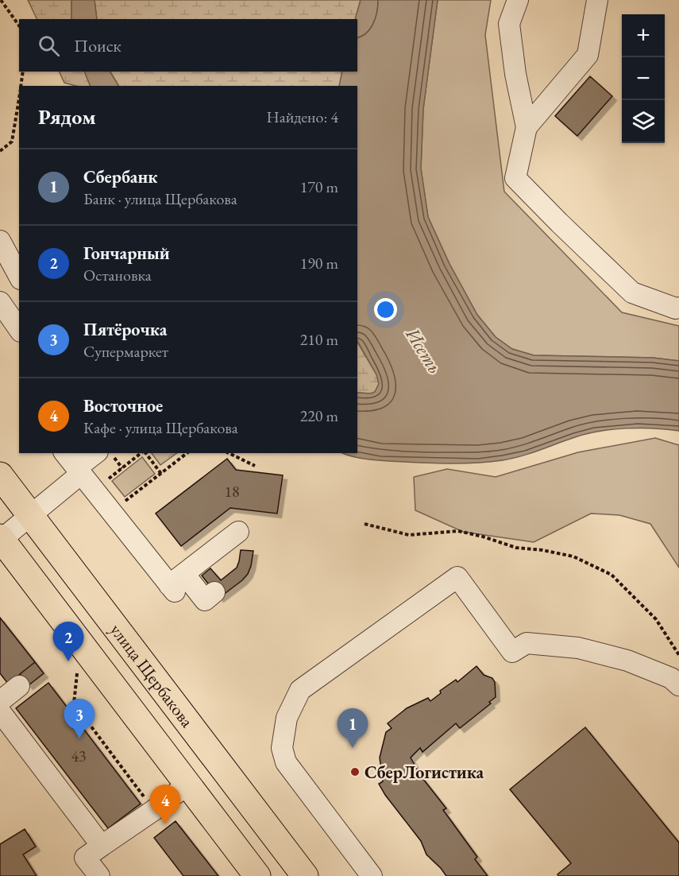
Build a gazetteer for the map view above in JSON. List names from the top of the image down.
{
  "streets": {
    "main road": ["улица Щербакова"]
  },
  "water": ["Исеть"],
  "places": ["СберЛогистика"],
  "house_numbers": ["18", "43"],
  "page": {
    "map_buttons": ["+", "−"],
    "search": "Поиск",
    "heading": ["Рядом", "Найдено: 4"],
    "list": [
      {
        "mark": "1",
        "name": "Сбербанк",
        "note": "Банк · улица Щербакова",
        "value": "170 m"
      },
      {
        "mark": "2",
        "name": "Гончарный",
        "note": "Остановка",
        "value": "190 m"
      },
      {
        "mark": "3",
        "name": "Пятёрочка",
        "note": "Супермаркет",
        "value": "210 m"
      },
      {
        "mark": "4",
        "name": "Восточное",
        "note": "Кафе · улица Щербакова",
        "value": "220 m"
      }
    ],
    "pins": [
      "2",
      "3",
      "1",
      "4"
    ]
  }
}
